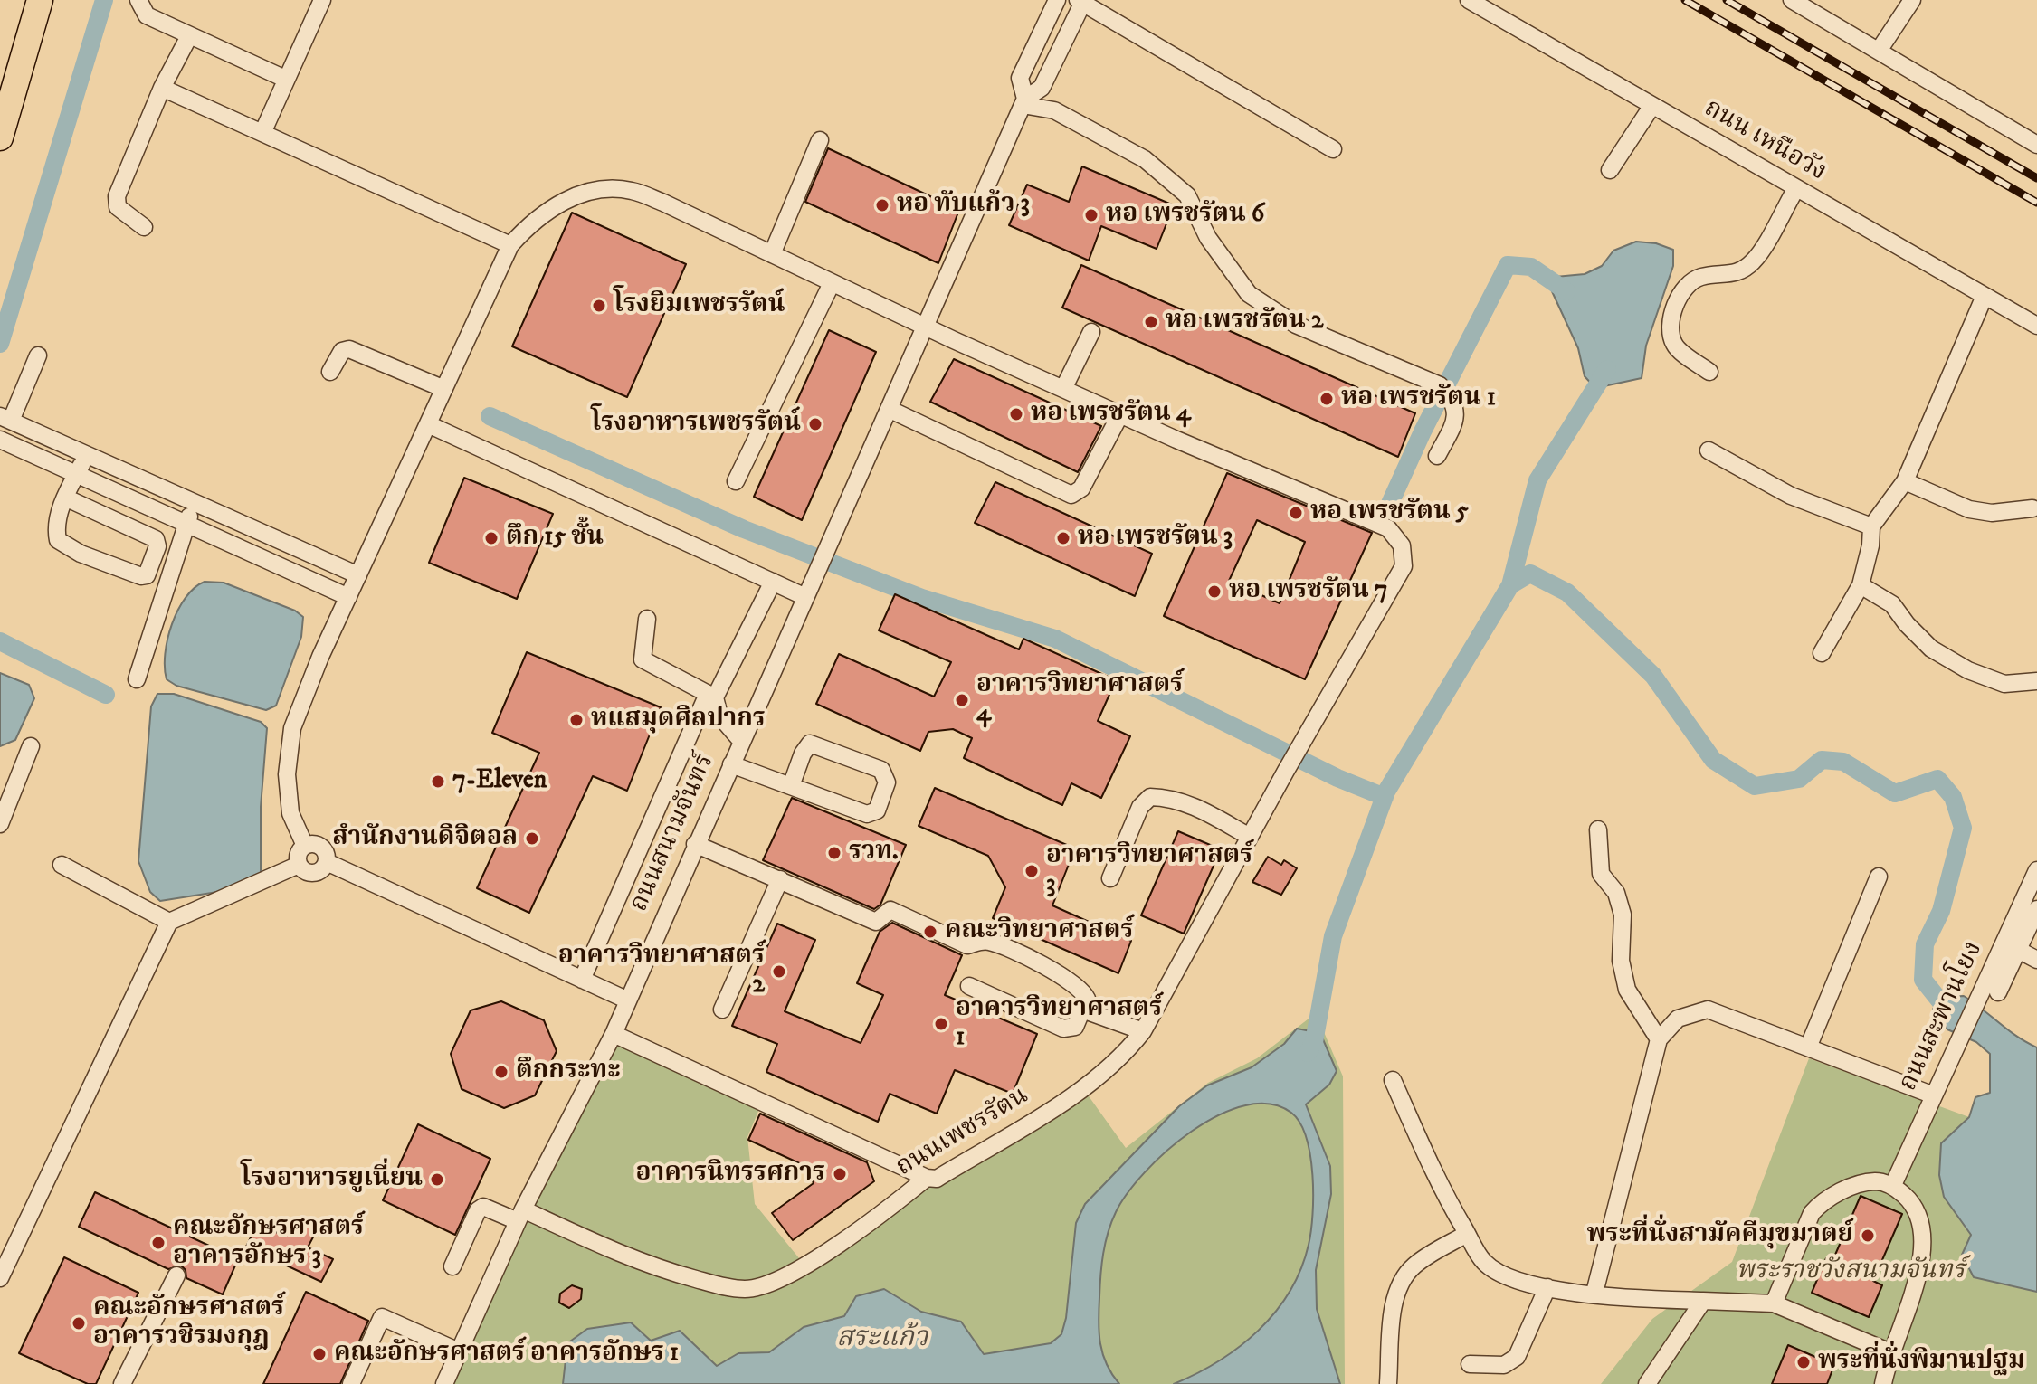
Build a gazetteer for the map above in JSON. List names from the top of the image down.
{
  "streets": {
    "street": [
      "ถนน เหนือวัง",
      "ถนนสนามจันทร์",
      "ถนนสะพานโยง",
      "ถนนเพชรรัตน"
    ]
  },
  "crossings": [
    ["ถนนสนามจันทร์", "ถนนเพชรรัตน"]
  ],
  "water": ["สระแก้ว"],
  "parks": ["พระราชวังสนามจันทร์"],
  "places": [
    "หอ ทับแก้ว 3",
    "หอ เพรชรัตน 6",
    "โรงยิมเพชรรัตน์",
    "หอ เพรชรัตน 2",
    "หอ เพรชรัตน 1",
    "หอ เพรชรัตน 4",
    "โรงอาหารเพชรรัตน์",
    "หอ เพรชรัตน 5",
    "ตึก 15 ชั้น",
    "หอ เพรชรัตน 3",
    "หอ เพรชรัตน 7",
    "อาคารวิทยาศาสตร์ 4",
    "หแสมุดศิลปากร",
    "7-Eleven",
    "สำนักงานดิจิตอล",
    "รวท.",
    "อาคารวิทยาศาสตร์ 3",
    "คณะวิทยาศาสตร์",
    "อาคารวิทยาศาสตร์ 2",
    "อาคารวิทยาศาสตร์ 1",
    "ตึกกระทะ",
    "อาคารนิทรรศการ",
    "โรงอาหารยูเนี่ยน",
    "พระที่นั่งสามัคคีมุขมาตย์",
    "คณะอักษรศาสตร์ อาคารอักษร 3",
    "คณะอักษรศาสตร์ อาคารวชิรมงกุฎ",
    "คณะอักษรศาสตร์ อาคารอักษร 1",
    "พระที่นั่งพิมานปฐม"
  ]
}
